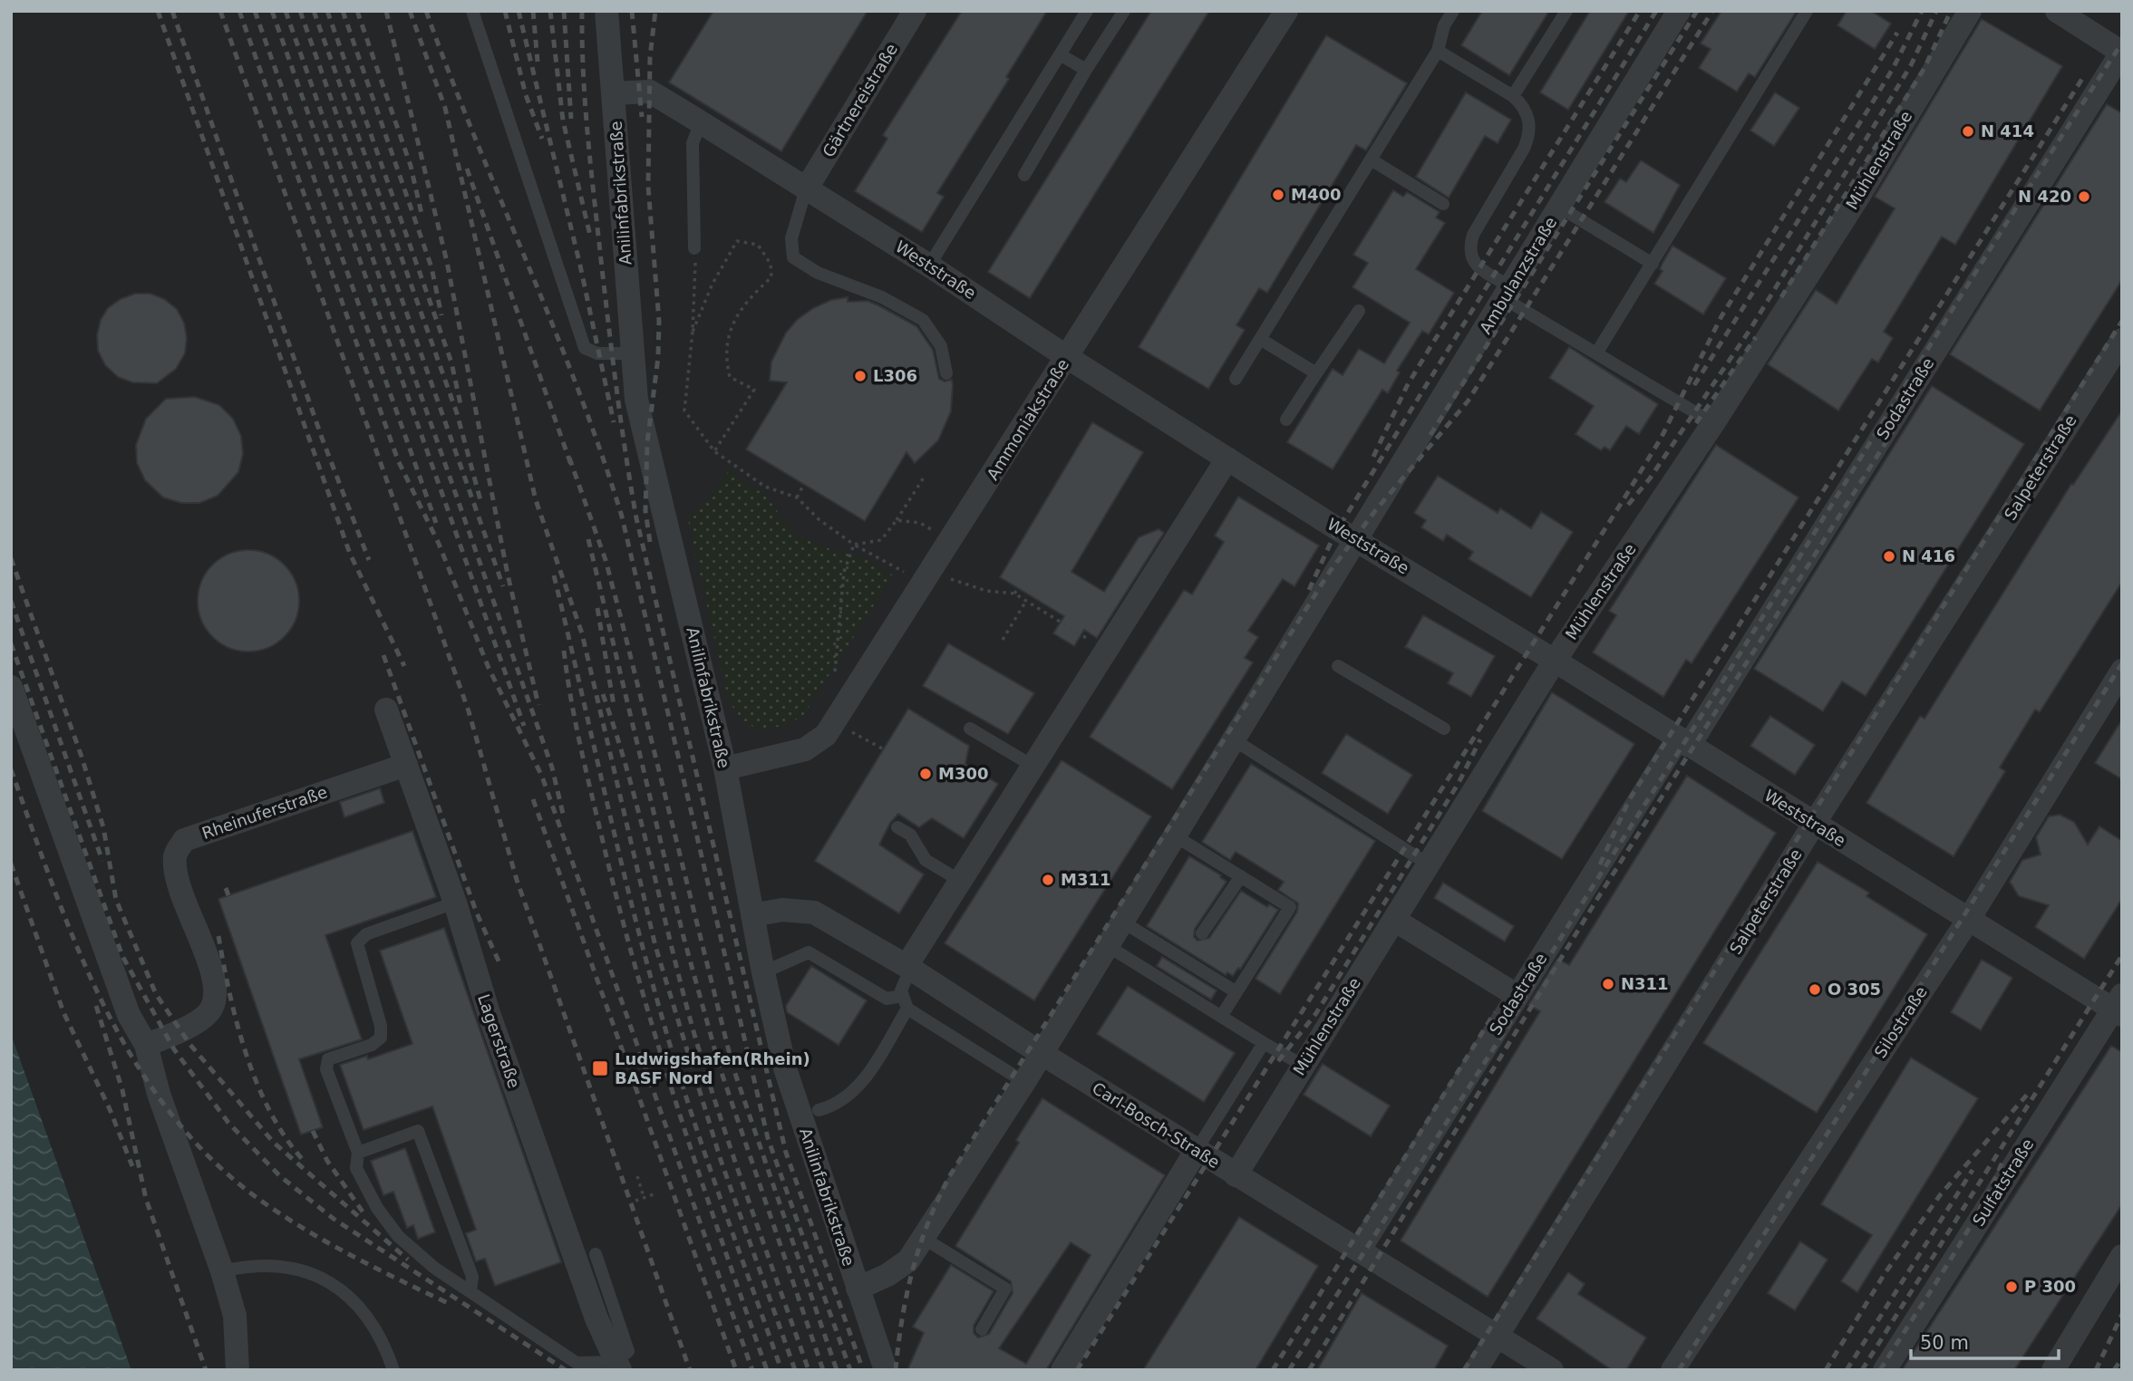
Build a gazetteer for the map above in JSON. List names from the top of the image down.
{
  "streets": {
    "street": [
      "Gärtnereistraße",
      "Mühlenstraße",
      "Anilinfabrikstraße",
      "Weststraße",
      "Ambulanzstraße",
      "Sodastraße",
      "Ammoniakstraße",
      "Salpeterstraße",
      "Rheinuferstraße",
      "Silostraße",
      "Lagerstraße",
      "Carl-Bosch-Straße",
      "Sulfatstraße"
    ]
  },
  "crossings": [
    ["Gärtnereistraße", "Weststraße"],
    ["Mühlenstraße", "Weststraße"],
    ["Mühlenstraße", "Carl-Bosch-Straße"],
    ["Anilinfabrikstraße", "Weststraße"],
    ["Anilinfabrikstraße", "Ambulanzstraße"],
    ["Anilinfabrikstraße", "Ammoniakstraße"],
    ["Anilinfabrikstraße", "Carl-Bosch-Straße"],
    ["Weststraße", "Ambulanzstraße"],
    ["Weststraße", "Sodastraße"],
    ["Weststraße", "Ammoniakstraße"],
    ["Weststraße", "Salpeterstraße"],
    ["Weststraße", "Silostraße"],
    ["Weststraße", "Sulfatstraße"],
    ["Ambulanzstraße", "Carl-Bosch-Straße"],
    ["Sodastraße", "Carl-Bosch-Straße"],
    ["Salpeterstraße", "Carl-Bosch-Straße"],
    ["Rheinuferstraße", "Lagerstraße"]
  ],
  "places": {
    "other": [
      "N 414",
      "M400",
      "N 420",
      "L306",
      "N 416",
      "M300",
      "M311",
      "N311",
      "O 305",
      "P 300"
    ],
    "transit": ["Ludwigshafen(Rhein) BASF Nord"]
  },
  "scale_bar": "50 m"
}
